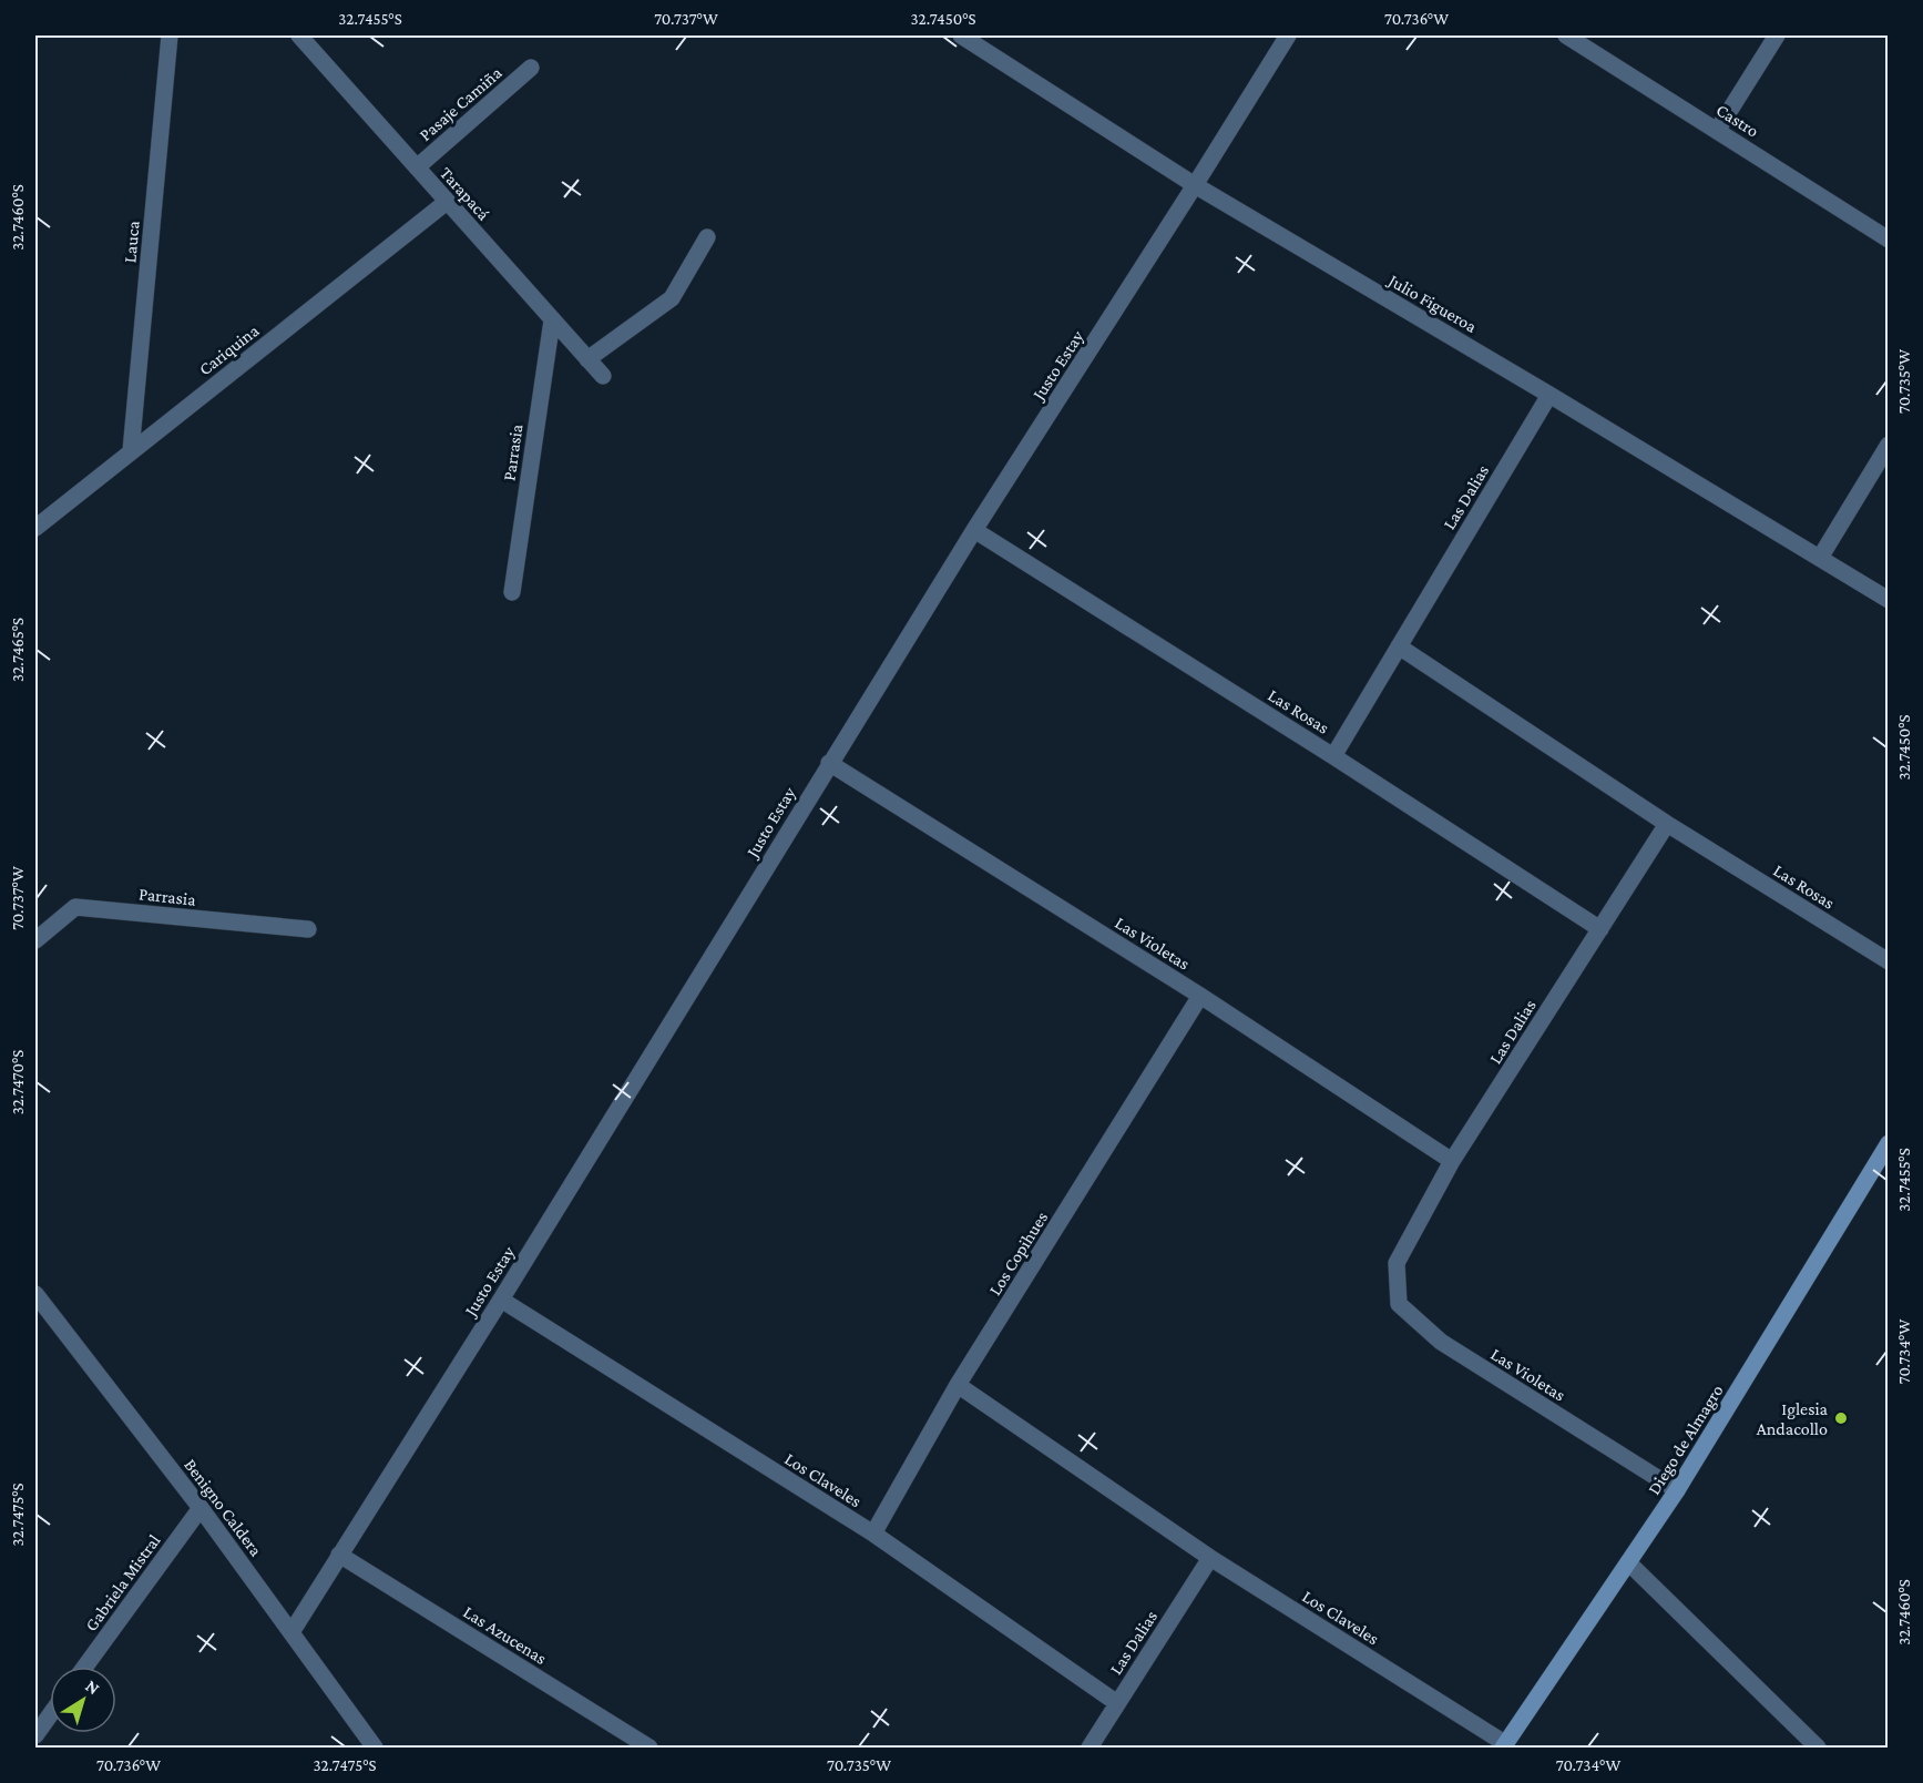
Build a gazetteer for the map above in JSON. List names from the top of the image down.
{
  "streets": {
    "street": [
      "Pasaje Camiña",
      "Castro",
      "Tarapacá",
      "Lauca",
      "Julio Figueroa",
      "Cariquina",
      "Justo Estay",
      "Parrasia",
      "Las Dalias",
      "Las Rosas",
      "Las Violetas",
      "Los Copihues",
      "Diego de Almagro",
      "Los Claveles",
      "Benigno Caldera",
      "Gabriela Mistral",
      "Las Azucenas"
    ]
  },
  "crossings": [
    ["Pasaje Camiña", "Tarapacá"],
    ["Tarapacá", "Cariquina"],
    ["Tarapacá", "Parrasia"],
    ["Lauca", "Cariquina"],
    ["Julio Figueroa", "Justo Estay"],
    ["Julio Figueroa", "Las Dalias"],
    ["Justo Estay", "Las Rosas"],
    ["Justo Estay", "Las Violetas"],
    ["Justo Estay", "Los Claveles"],
    ["Justo Estay", "Benigno Caldera"],
    ["Justo Estay", "Las Azucenas"],
    ["Las Dalias", "Las Rosas"],
    ["Las Dalias", "Las Violetas"],
    ["Las Dalias", "Los Claveles"],
    ["Las Violetas", "Los Copihues"],
    ["Las Violetas", "Diego de Almagro"],
    ["Los Copihues", "Los Claveles"],
    ["Diego de Almagro", "Los Claveles"],
    ["Benigno Caldera", "Gabriela Mistral"]
  ],
  "places": ["Iglesia Andacollo"],
  "north": "top right",
  "coordinates": [
    "32.7455°S",
    "70.737°W",
    "32.7450°S",
    "70.736°W",
    "32.7460°S",
    "70.735°W",
    "32.7465°S",
    "32.7470°S",
    "70.734°W",
    "32.7475°S"
  ]
}
